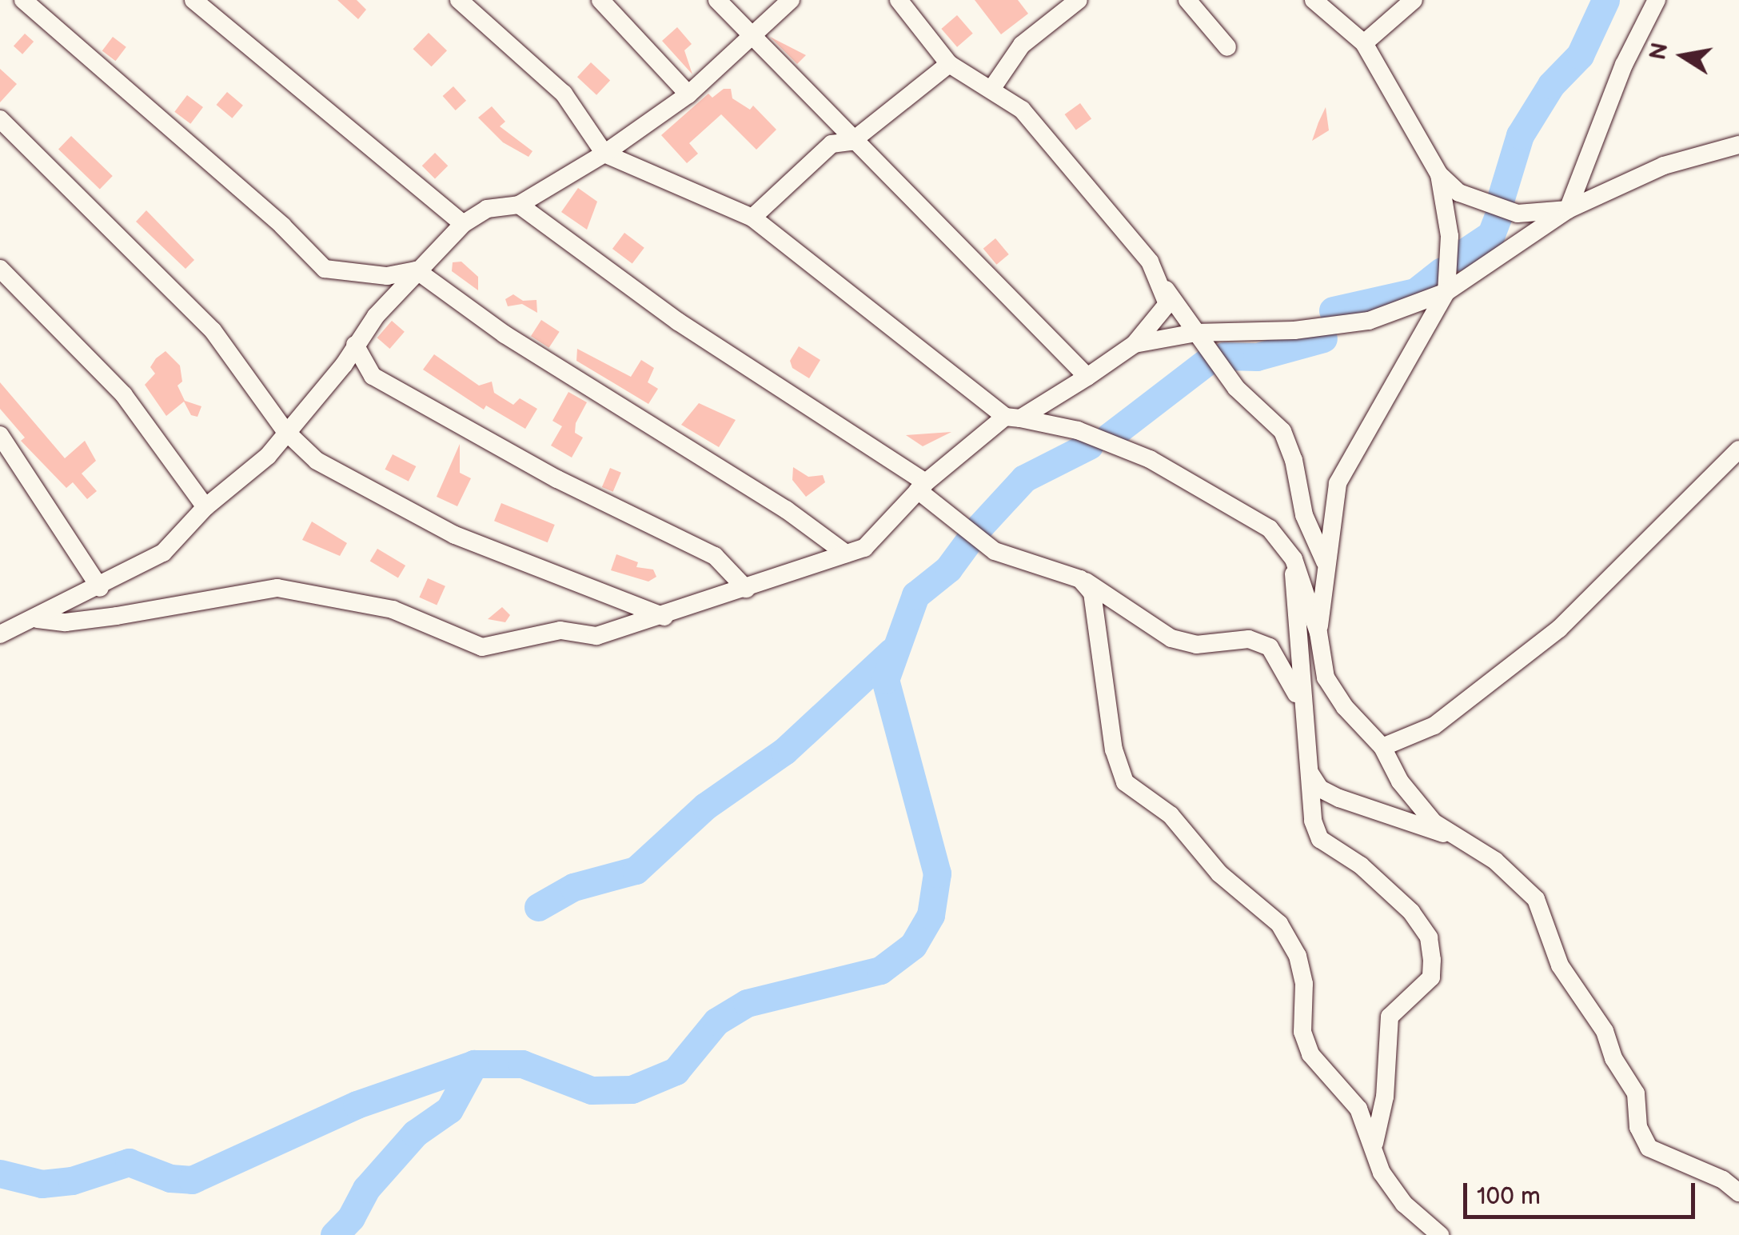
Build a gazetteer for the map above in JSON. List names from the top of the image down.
{
  "scale_bar": "100 m",
  "north": "left"
}
